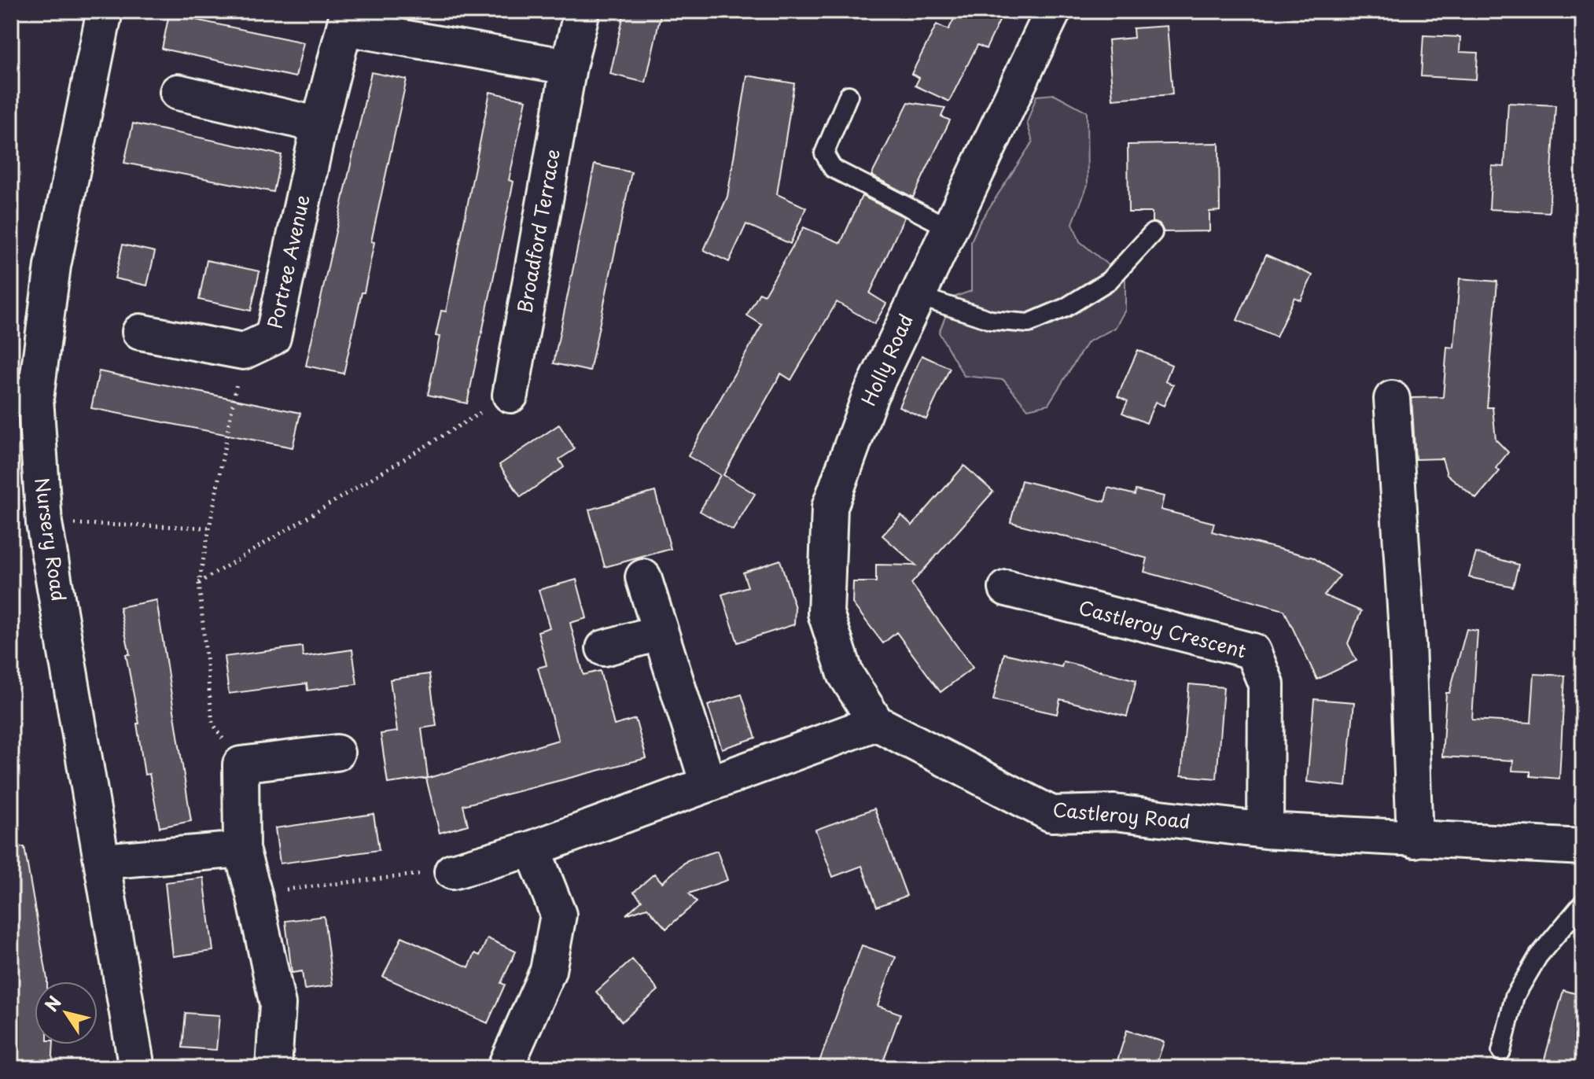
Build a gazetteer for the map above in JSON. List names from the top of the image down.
{
  "streets": {
    "street": [
      "Broadford Terrace",
      "Portree Avenue",
      "Holly Road",
      "Nursery Road",
      "Castleroy Crescent",
      "Castleroy Road"
    ]
  },
  "crossings": [
    ["Holly Road", "Castleroy Road"],
    ["Castleroy Crescent", "Castleroy Road"]
  ],
  "north": "top left"
}
